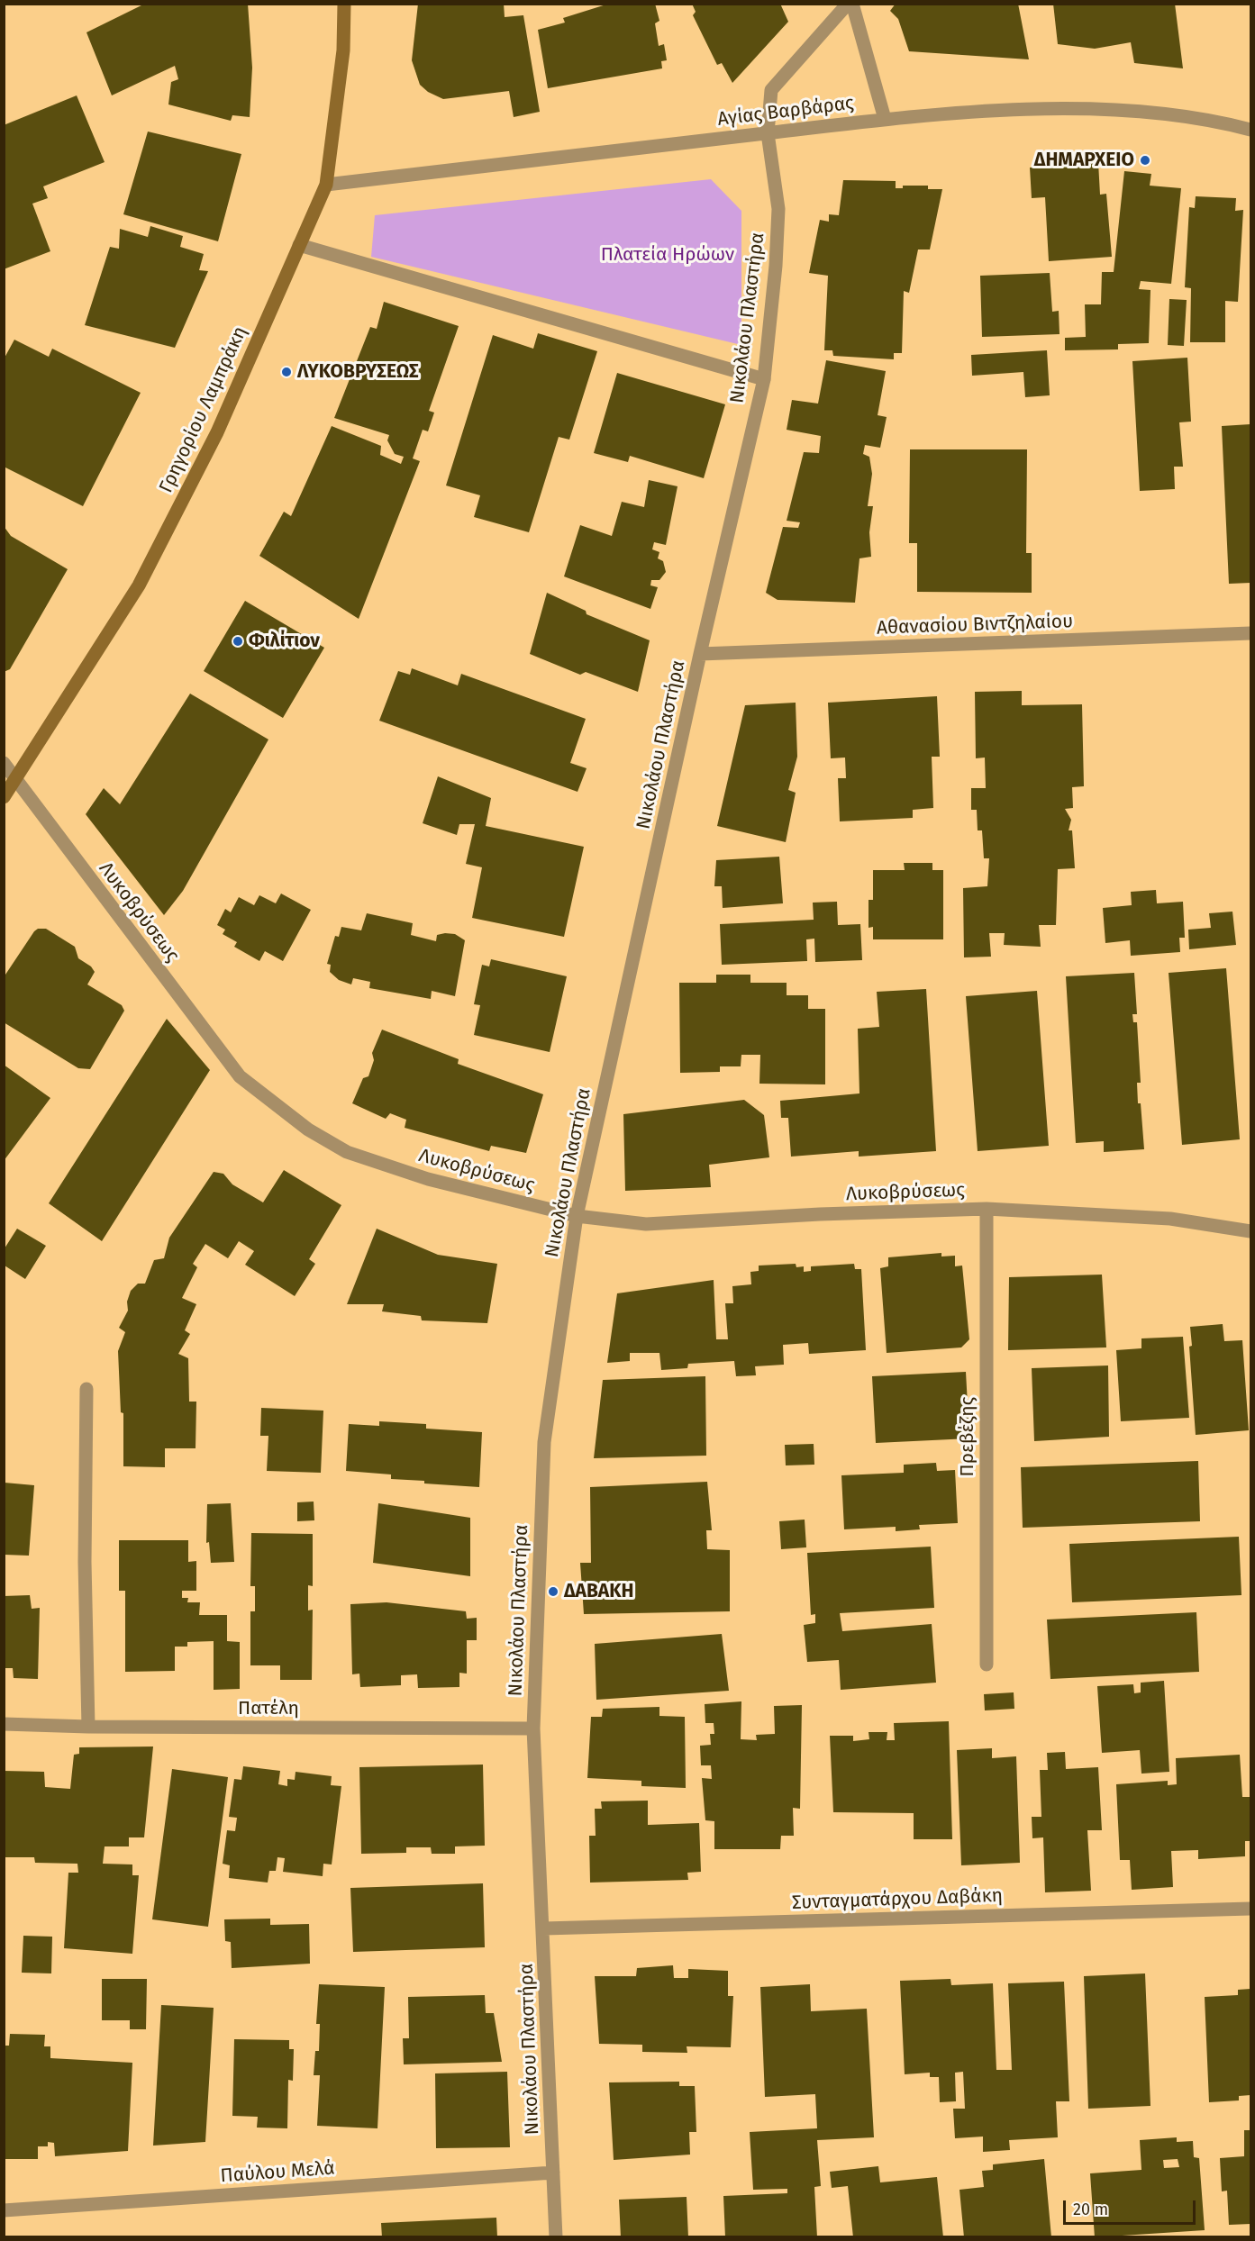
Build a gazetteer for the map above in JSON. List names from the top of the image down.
{
  "streets": {
    "main road": ["Γρηγορίου Λαμπράκη"],
    "street": [
      "Αγίας Βαρβάρας",
      "Νικολάου Πλαστήρα",
      "Αθανασίου Βιντζηλαίου",
      "Λυκοβρύσεως",
      "Πρεβέζης",
      "Πατέλη",
      "Συνταγματάρχου Δαβάκη",
      "Παύλου Μελά"
    ]
  },
  "crossings": [
    ["Αγίας Βαρβάρας", "Νικολάου Πλαστήρα"],
    ["Αγίας Βαρβάρας", "Γρηγορίου Λαμπράκη"],
    ["Νικολάου Πλαστήρα", "Αθανασίου Βιντζηλαίου"],
    ["Νικολάου Πλαστήρα", "Λυκοβρύσεως"],
    ["Νικολάου Πλαστήρα", "Πατέλη"],
    ["Νικολάου Πλαστήρα", "Συνταγματάρχου Δαβάκη"],
    ["Νικολάου Πλαστήρα", "Παύλου Μελά"],
    ["Γρηγορίου Λαμπράκη", "Λυκοβρύσεως"],
    ["Λυκοβρύσεως", "Πρεβέζης"]
  ],
  "parks": ["Πλατεία Ηρώων"],
  "places": [
    "ΔΗΜΑΡΧΕΙΟ",
    "ΛΥΚΟΒΡΥΣΕΩΣ",
    "Φιλίτιον",
    "ΔΑΒΑΚΗ"
  ],
  "scale_bar": "20 m"
}
